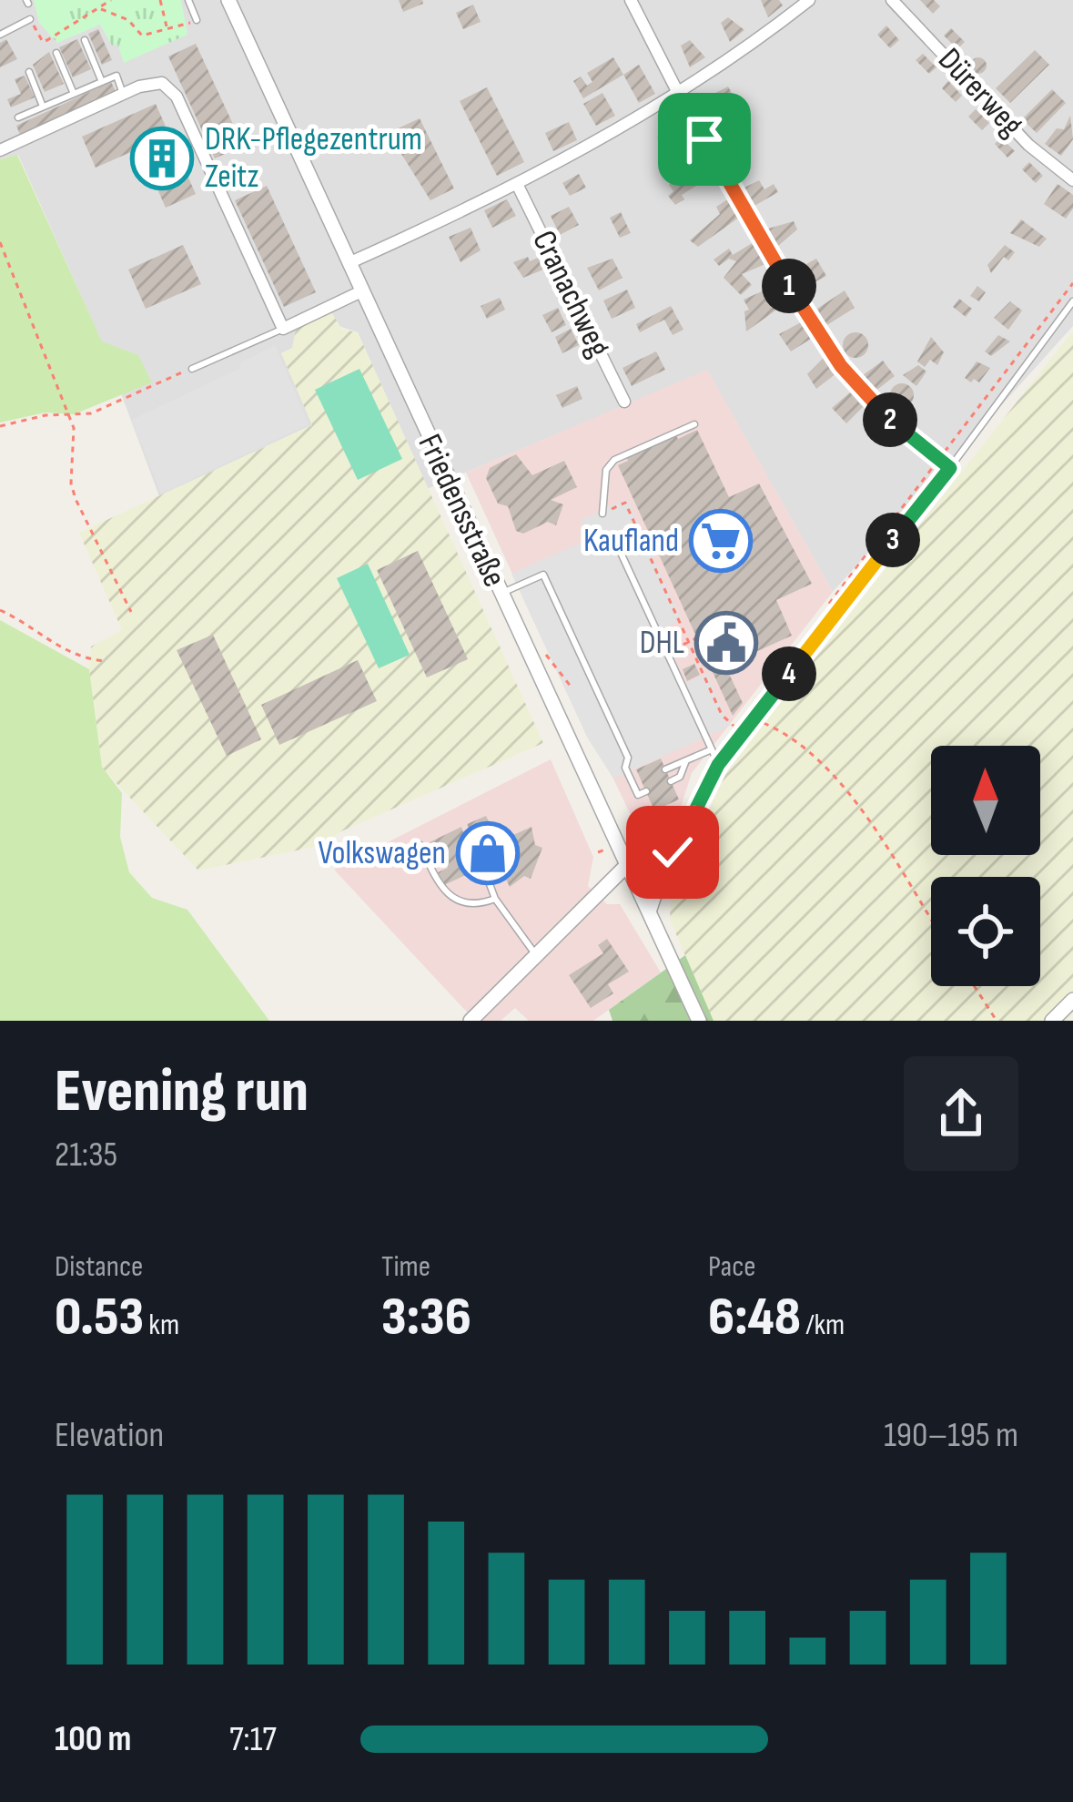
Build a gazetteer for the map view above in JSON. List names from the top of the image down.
{
  "streets": {
    "street": ["Dürerweg", "Cranachweg", "Friedensstraße"]
  },
  "places": {
    "building": ["DRK-Pflegezentrum Zeitz"],
    "supermarket": ["Kaufland"],
    "public building": ["DHL"],
    "shop": ["Volkswagen"]
  },
  "north": "top",
  "page": {
    "pins": [
      "1",
      "2",
      "3",
      "4"
    ],
    "heading": ["Evening run", "21:35"],
    "stats": [
      ["Distance", "0.53 km"],
      ["Time", "3:36"],
      ["Pace", "6:48 /km"]
    ],
    "chart": ["Elevation", "190–195 m"],
    "list": [
      {
        "name": "100 m",
        "note": "7:17"
      }
    ]
  }
}
